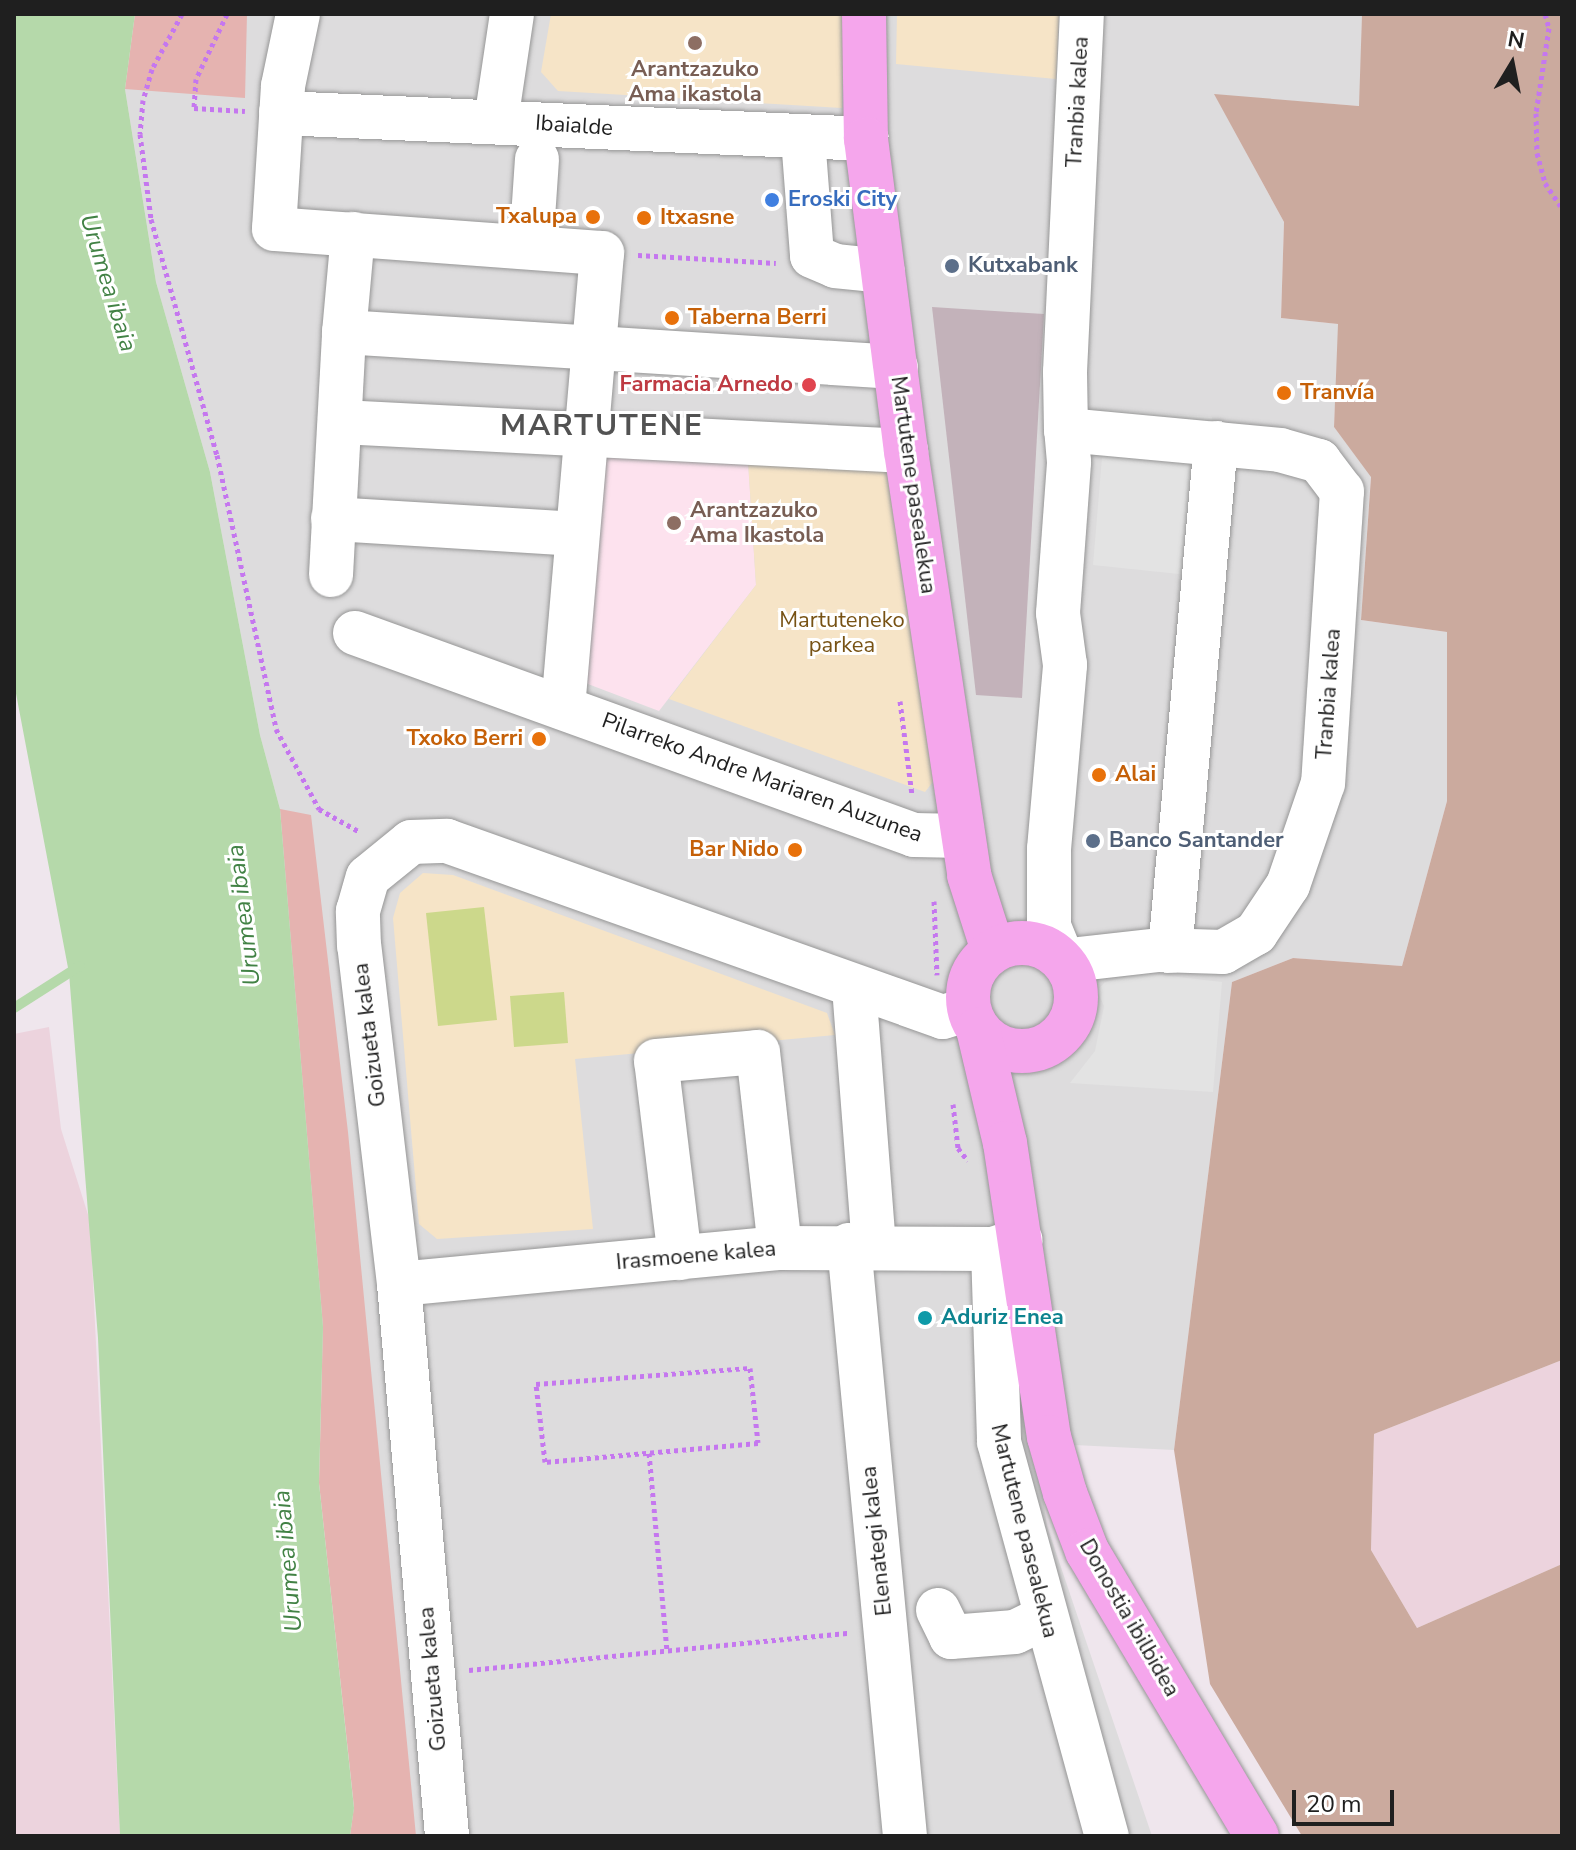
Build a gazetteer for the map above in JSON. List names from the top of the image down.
{
  "streets": {
    "main road": ["Martutene pasealekua", "Donostia ibilbidea"],
    "street": [
      "Tranbia kalea",
      "Ibaialde",
      "Pilarreko Andre Mariaren Auzunea",
      "Goizueta kalea",
      "Irasmoene kalea",
      "Elenategi kalea"
    ]
  },
  "crossings": [
    ["Tranbia kalea", "Martutene pasealekua"],
    ["Tranbia kalea", "Goizueta kalea"],
    ["Ibaialde", "Martutene pasealekua"],
    ["Martutene pasealekua", "Pilarreko Andre Mariaren Auzunea"],
    ["Martutene pasealekua", "Goizueta kalea"],
    ["Martutene pasealekua", "Irasmoene kalea"],
    ["Martutene pasealekua", "Donostia ibilbidea"],
    ["Goizueta kalea", "Irasmoene kalea"],
    ["Irasmoene kalea", "Elenategi kalea"],
    ["Irasmoene kalea", "Donostia ibilbidea"]
  ],
  "districts": ["MARTUTENE"],
  "water": ["Urumea ibaia"],
  "parks": ["Martuteneko parkea"],
  "places": [
    "Arantzazuko Ama ikastola",
    "Eroski City",
    "Txalupa",
    "Itxasne",
    "Kutxabank",
    "Taberna Berri",
    "Farmacia Arnedo",
    "Tranvía",
    "Arantzazuko Ama Ikastola",
    "Txoko Berri",
    "Alai",
    "Banco Santander",
    "Bar Nido",
    "Aduriz Enea"
  ],
  "scale_bar": "20 m",
  "north": "top"
}
